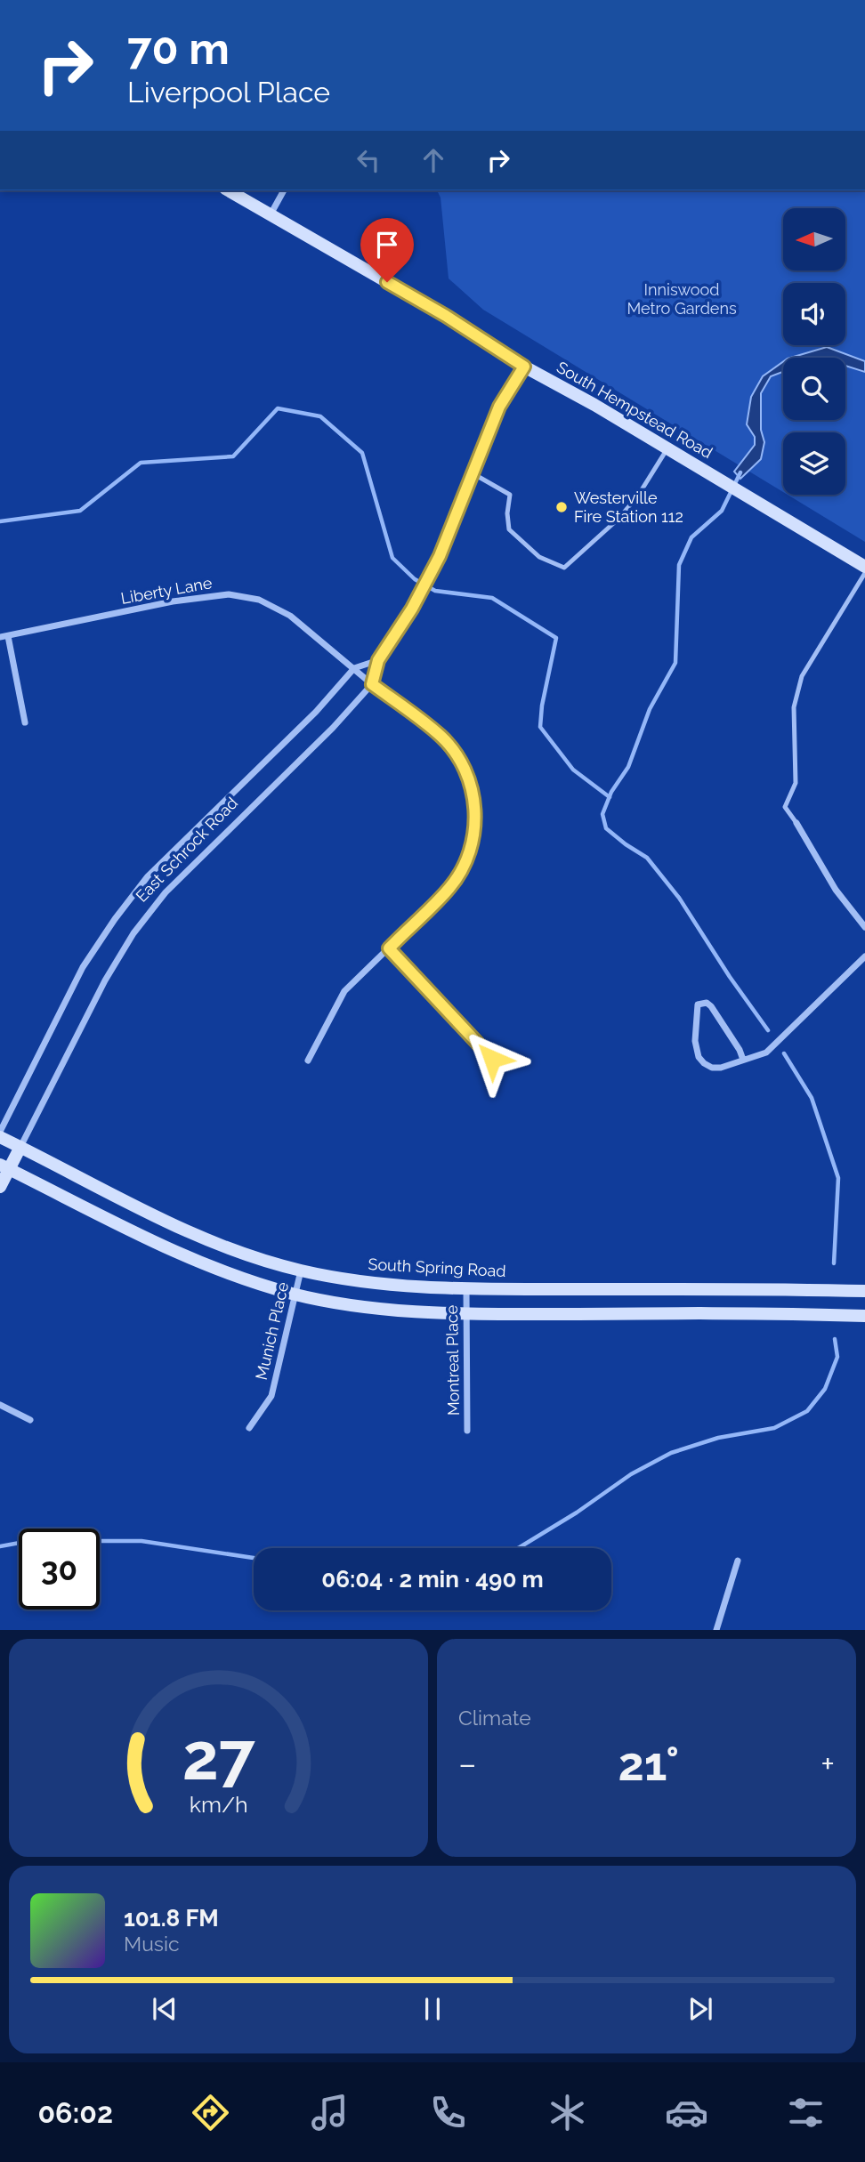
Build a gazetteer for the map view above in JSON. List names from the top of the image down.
{
  "streets": {
    "main road": ["South Hempstead Road", "East Schrock Road", "South Spring Road"],
    "street": ["Liberty Lane", "Munich Place", "Montreal Place"]
  },
  "crossings": [
    ["South Hempstead Road", "East Schrock Road"],
    ["Liberty Lane", "East Schrock Road"],
    ["East Schrock Road", "South Spring Road"],
    ["South Spring Road", "Munich Place"],
    ["South Spring Road", "Montreal Place"]
  ],
  "parks": ["Inniswood Metro Gardens"],
  "places": ["Westerville Fire Station 112"],
  "north": "left",
  "page": {
    "turn": ["70 m", "Liverpool Place"],
    "limit": "30",
    "trip": "06:04 · 2 min · 490 m",
    "tile": "Climate",
    "heat": ["−", "21°", "+"],
    "song": ["101.8 FM", "Music"],
    "tabs": "06:02",
    "gauge": ["27", "km/h"]
  }
}
